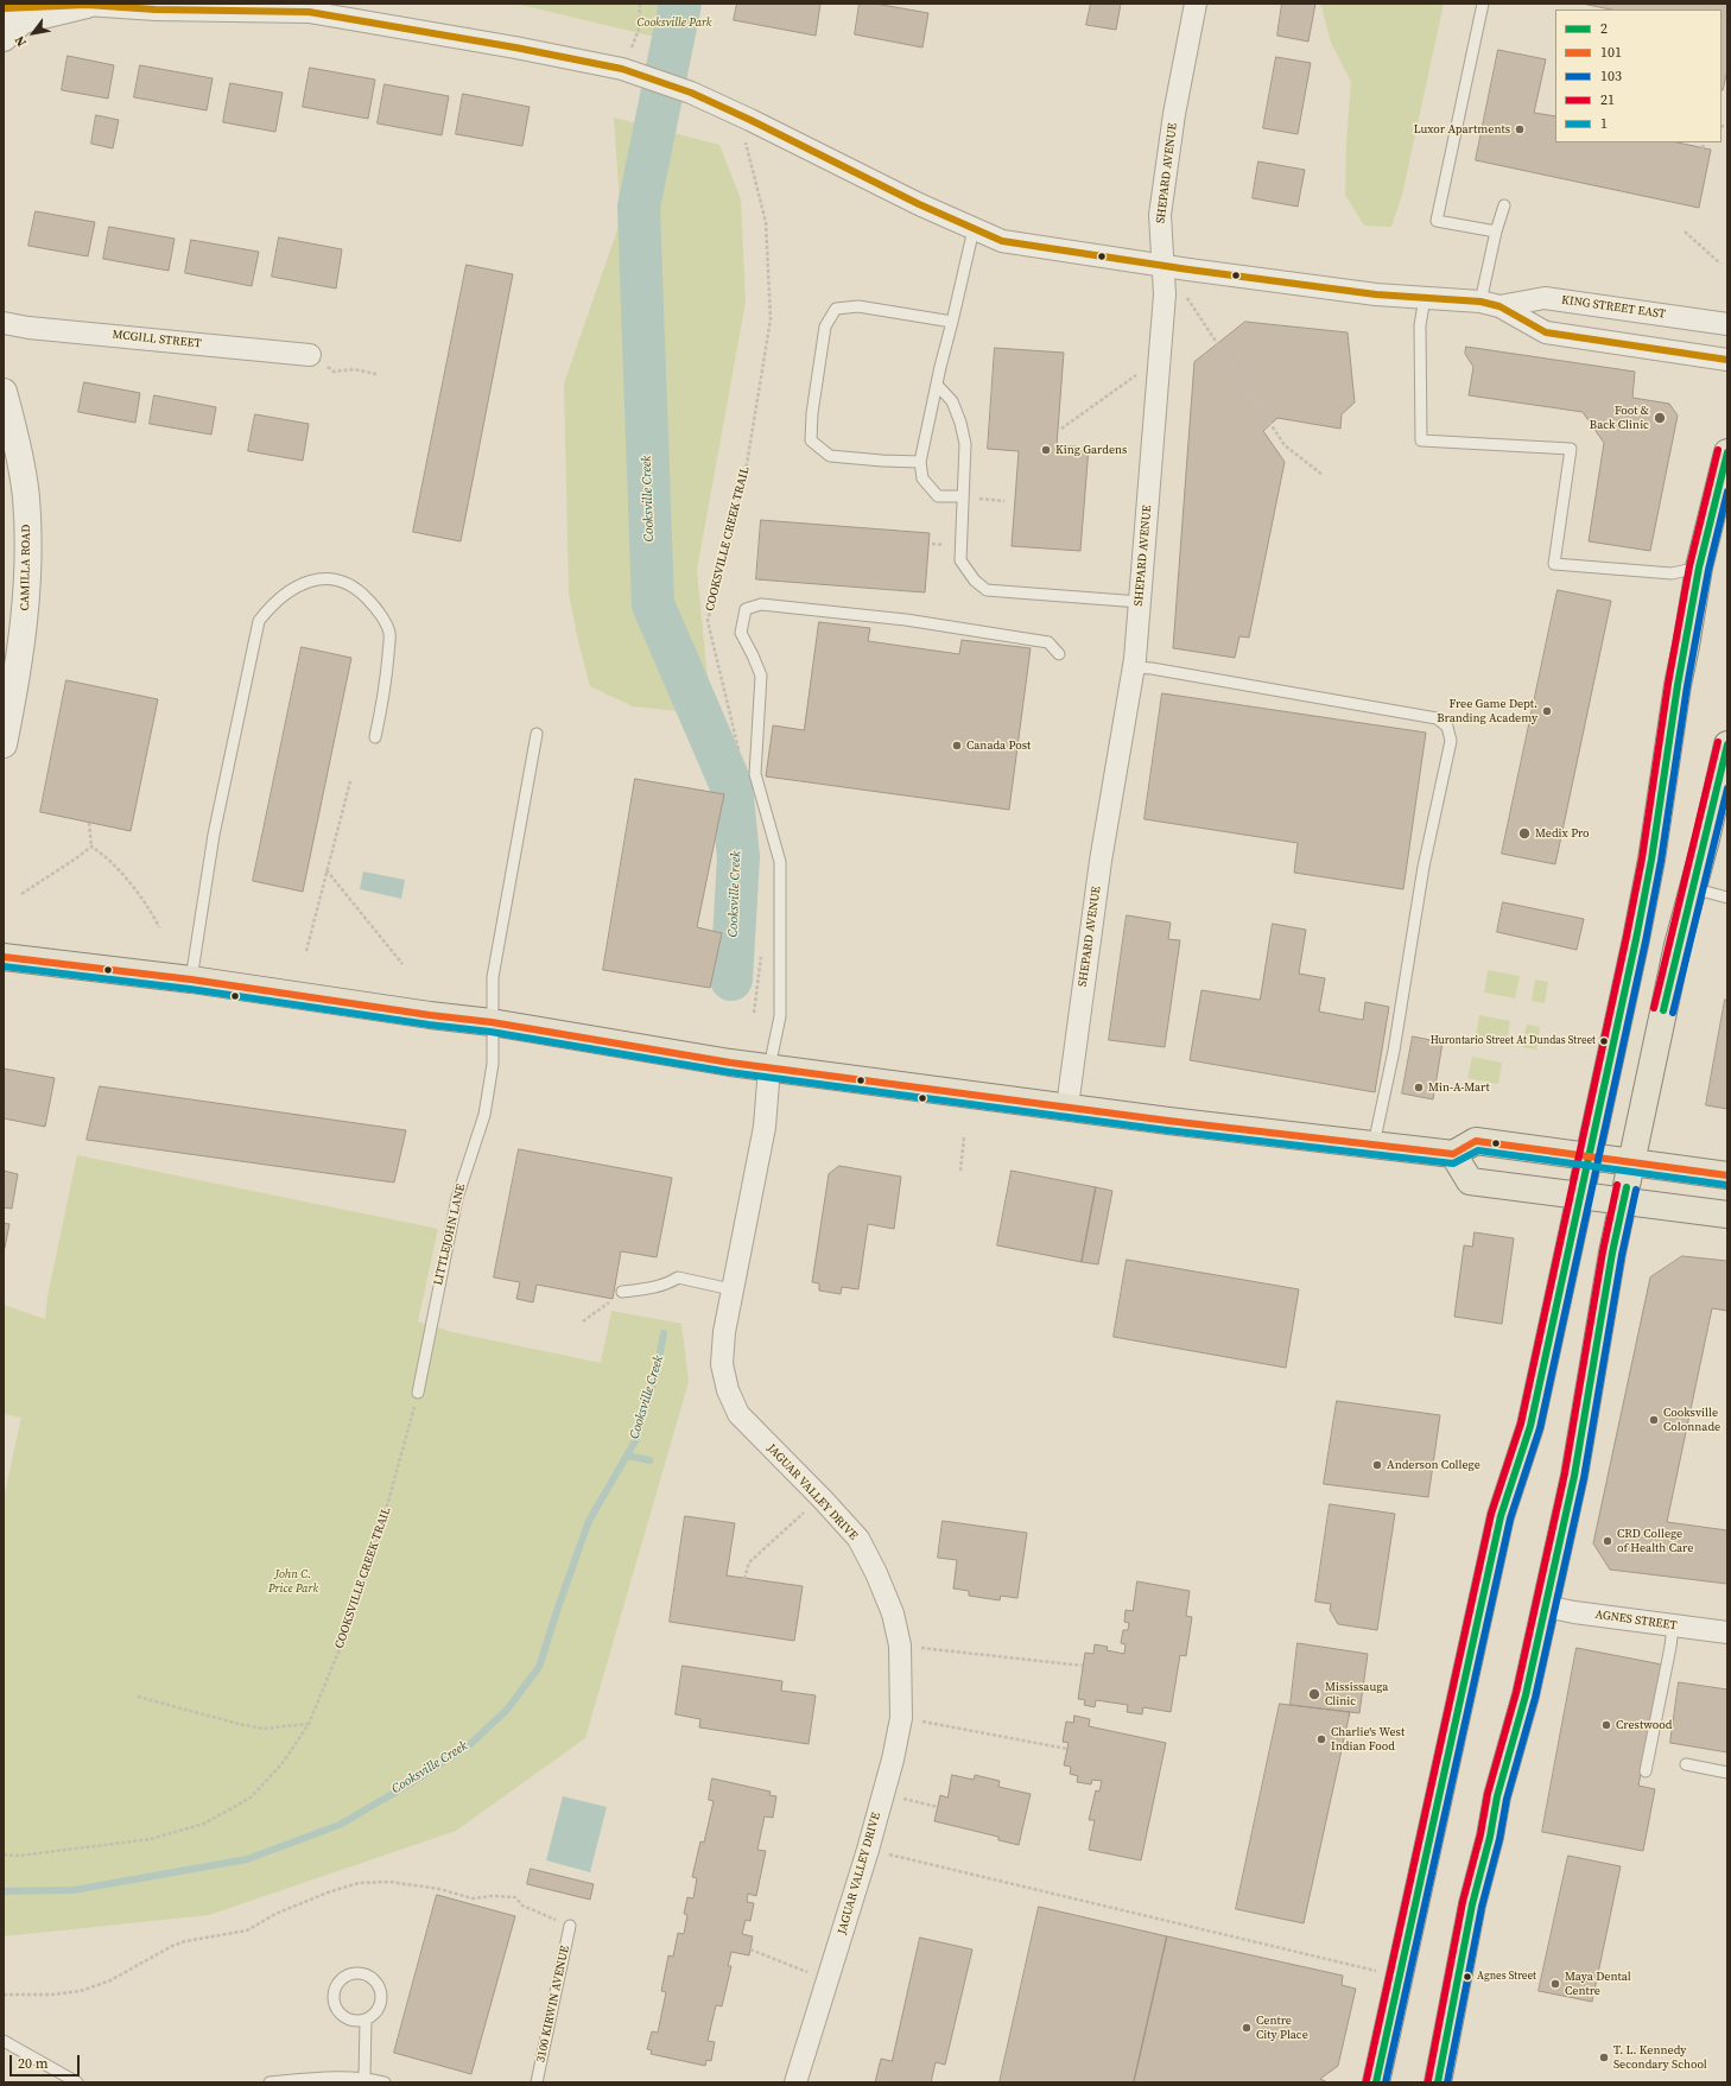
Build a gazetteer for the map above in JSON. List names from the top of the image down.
{
  "streets": {
    "street": [
      "SHEPARD AVENUE",
      "KING STREET EAST",
      "MCGILL STREET",
      "CAMILLA ROAD",
      "JAGUAR VALLEY DRIVE",
      "AGNES STREET"
    ],
    "lane": ["LITTLEJOHN LANE", "3100 KIRWIN AVENUE"],
    "path": ["COOKSVILLE CREEK TRAIL"]
  },
  "crossings": [
    ["SHEPARD AVENUE", "KING STREET EAST"],
    ["KING STREET EAST", "COOKSVILLE CREEK TRAIL"],
    ["COOKSVILLE CREEK TRAIL", "LITTLEJOHN LANE"]
  ],
  "water": ["Cooksville Creek"],
  "parks": ["Cooksville Park", "John C. Price Park"],
  "places": [
    "Luxor Apartments",
    "Foot & Back Clinic",
    "King Gardens",
    "Free Game Dept. Branding Academy",
    "Canada Post",
    "Medix Pro",
    "Hurontario Street At Dundas Street",
    "Min-A-Mart",
    "Cooksville Colonnade",
    "Anderson College",
    "CRD College of Health Care",
    "Mississauga Clinic",
    "Crestwood",
    "Charlie's West Indian Food",
    "Agnes Street",
    "Maya Dental Centre",
    "Centre City Place",
    "T. L. Kennedy Secondary School"
  ],
  "lines": [
    "transit line 21",
    "transit line 2",
    "transit line 103",
    "transit line 101",
    "transit line 1"
  ],
  "legend": [
    "2",
    "101",
    "103",
    "21",
    "1"
  ],
  "scale_bar": "20 m",
  "north": "bottom left"
}
